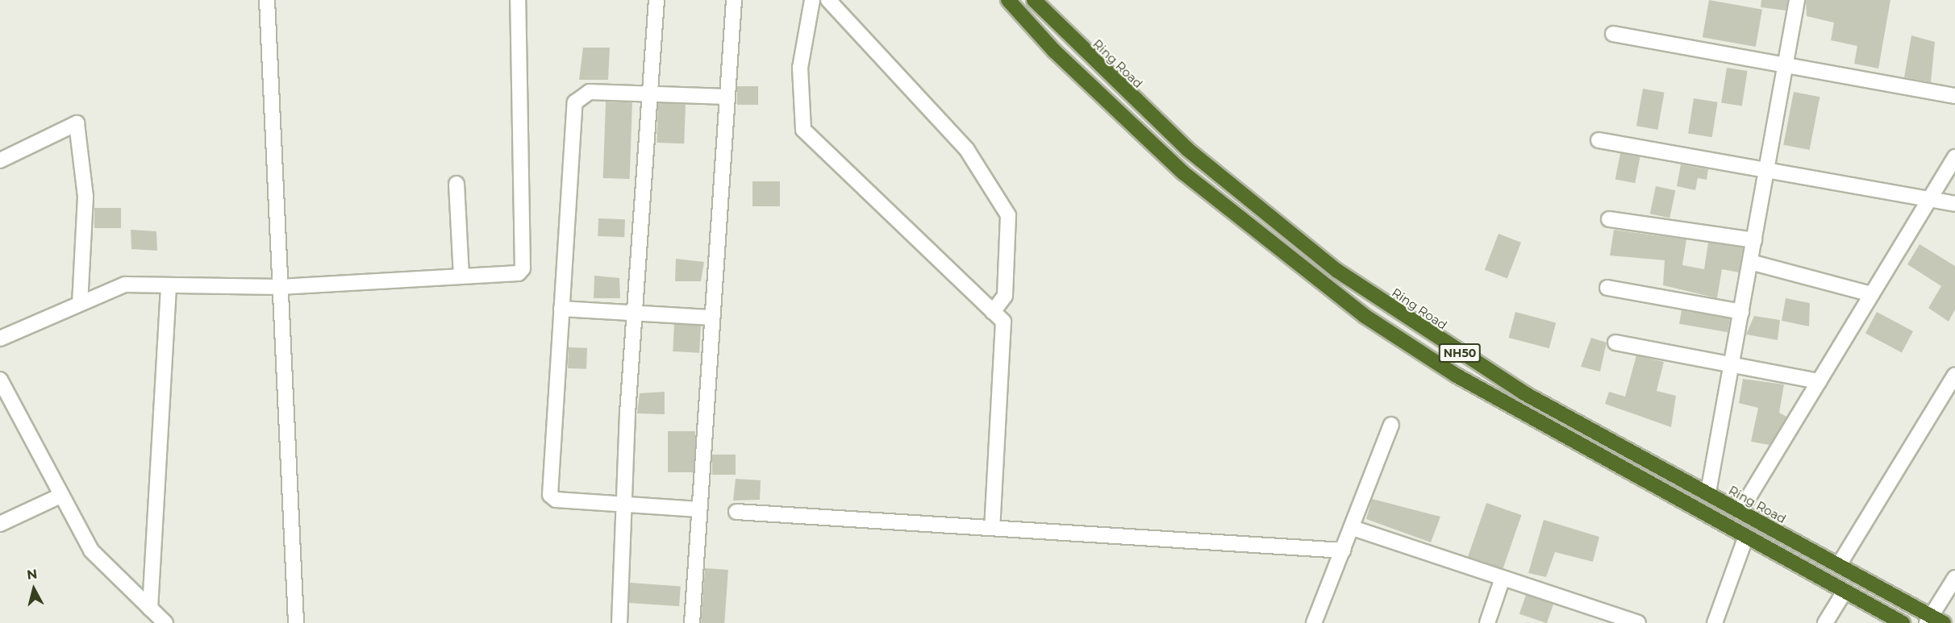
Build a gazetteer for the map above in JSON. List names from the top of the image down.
{
  "streets": {
    "highway": ["Ring Road", "NH50"]
  },
  "north": "top"
}
